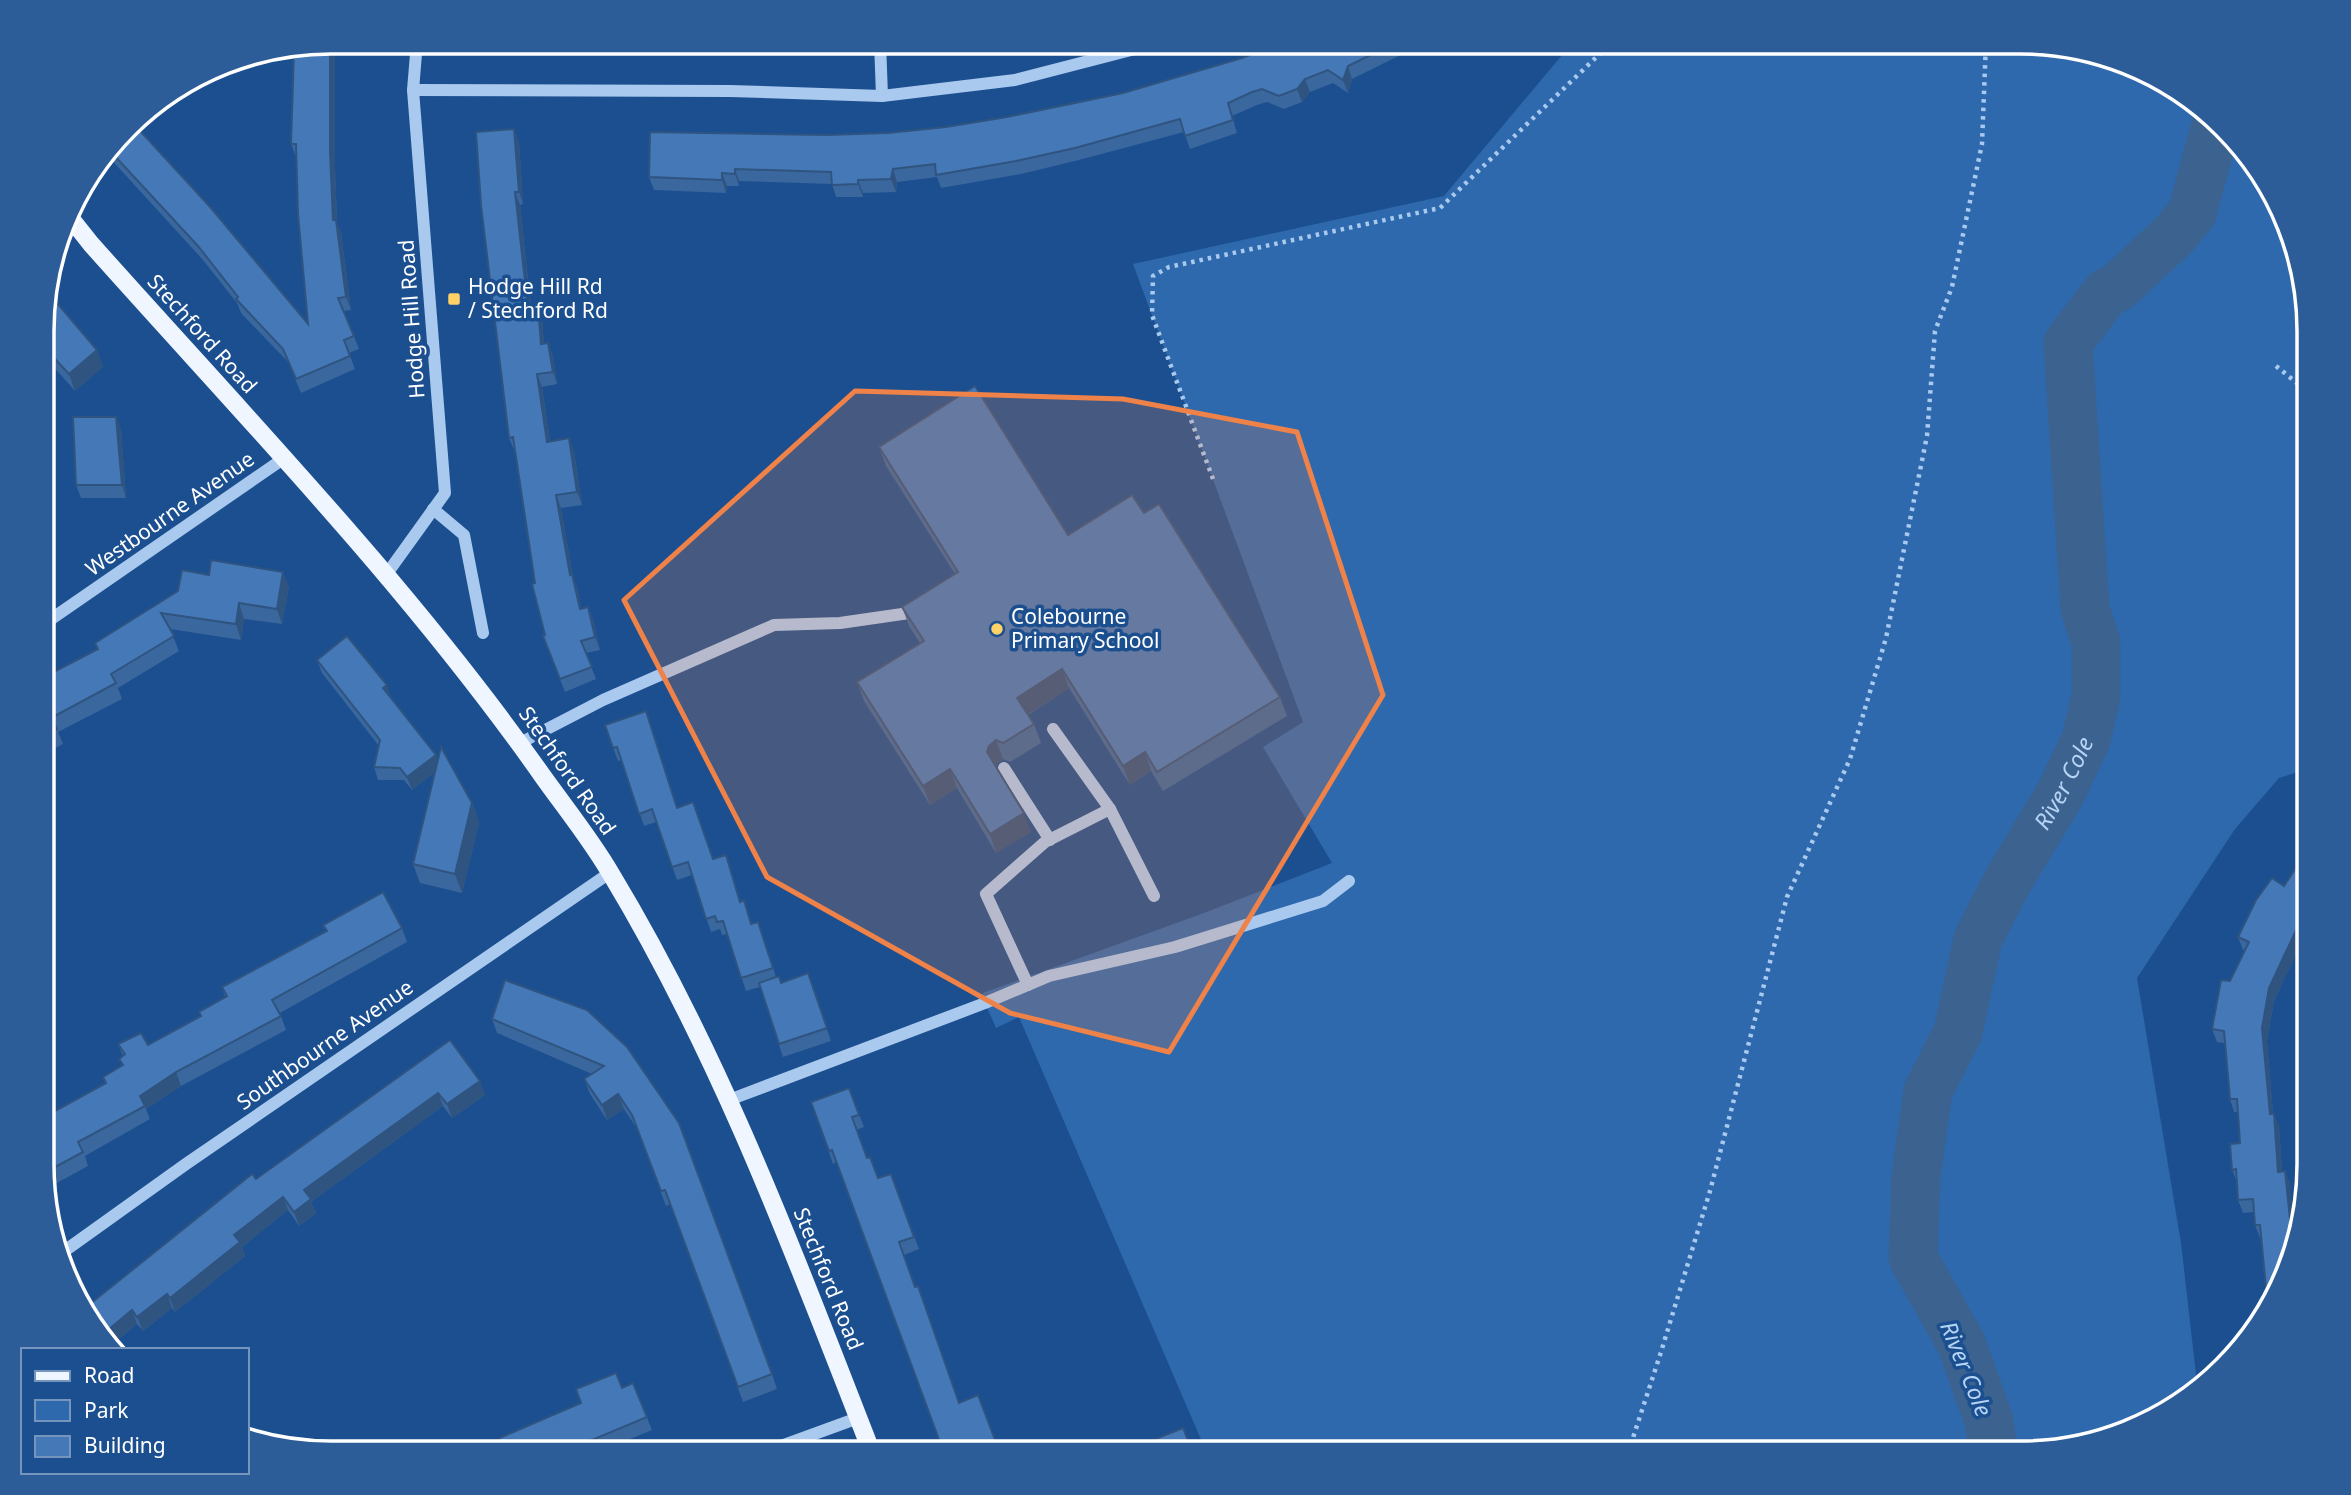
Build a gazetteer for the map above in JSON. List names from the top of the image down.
{
  "streets": {
    "main road": ["Stechford Road"],
    "street": ["Hodge Hill Road", "Westbourne Avenue", "Southbourne Avenue"]
  },
  "crossings": [
    ["Hodge Hill Road", "Stechford Road"],
    ["Stechford Road", "Westbourne Avenue"],
    ["Stechford Road", "Southbourne Avenue"]
  ],
  "water": ["River Cole"],
  "places": {
    "transit": ["Hodge Hill Rd / Stechford Rd"],
    "other": ["Colebourne Primary School"]
  },
  "legend": ["Road", "Park", "Building"]
}
